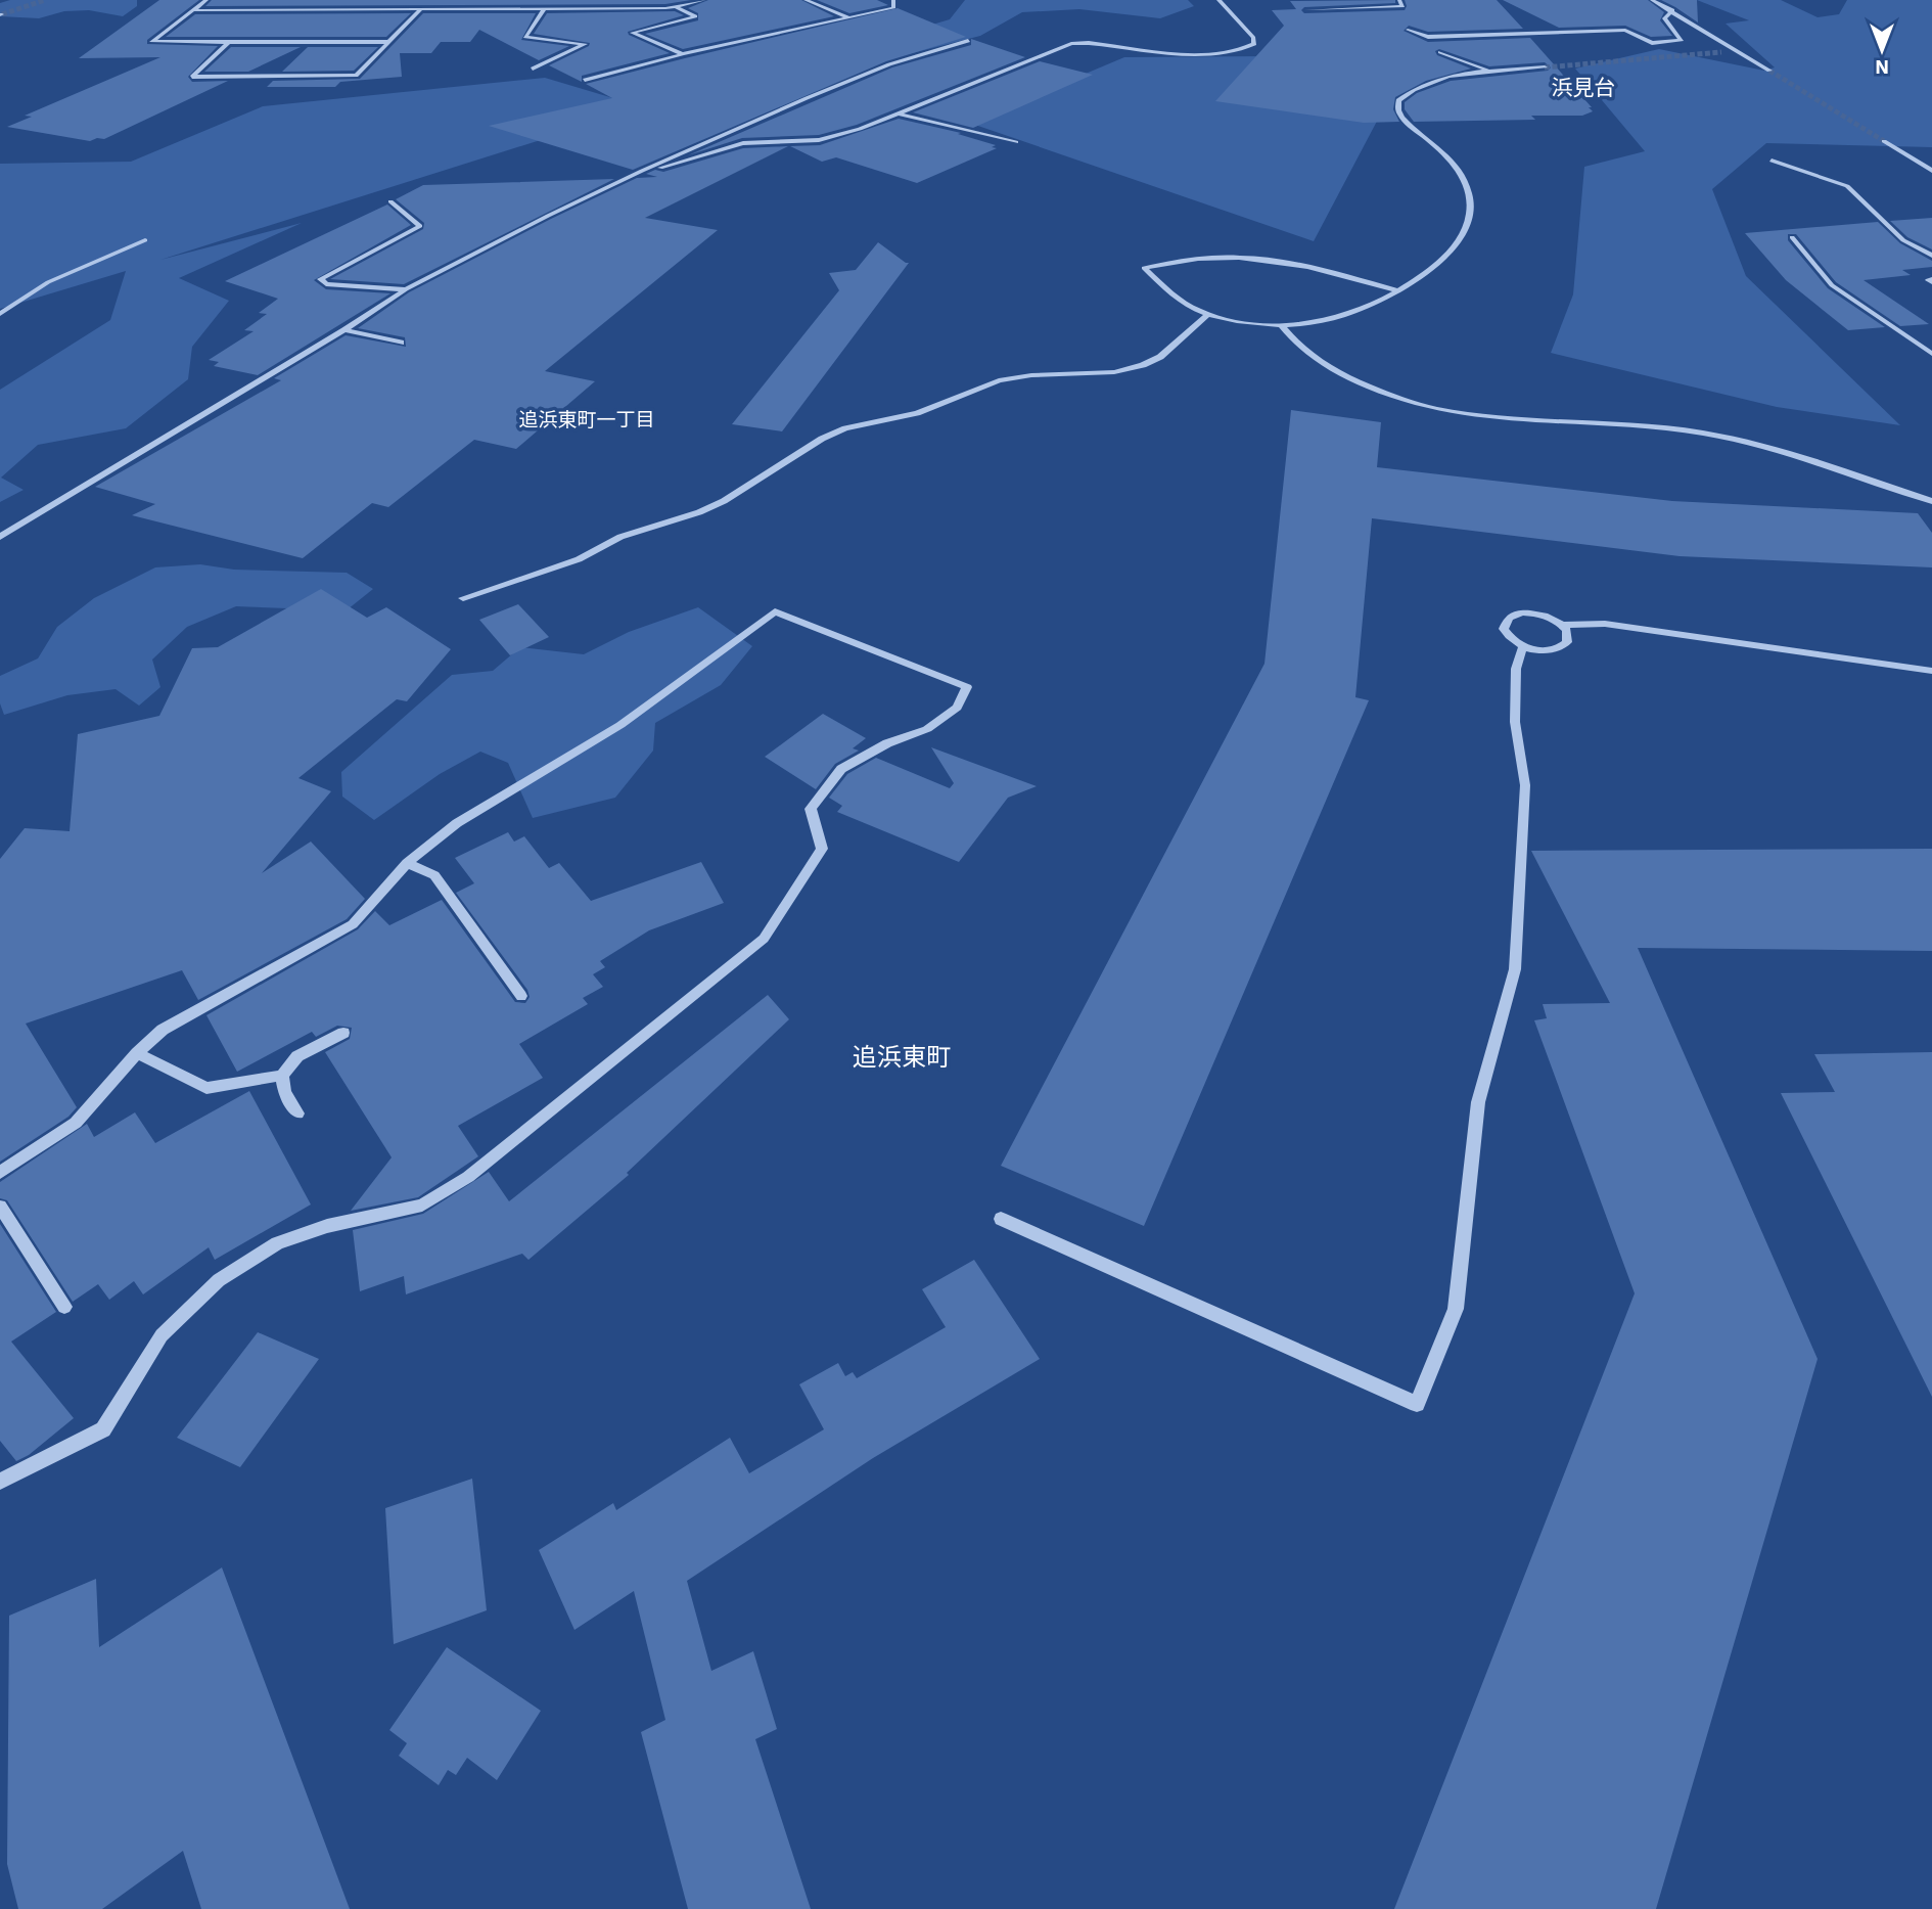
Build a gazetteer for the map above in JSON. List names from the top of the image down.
{
  "districts": ["浜見台", "追浜東町一丁目", "追浜東町"],
  "north": "bottom"
}
